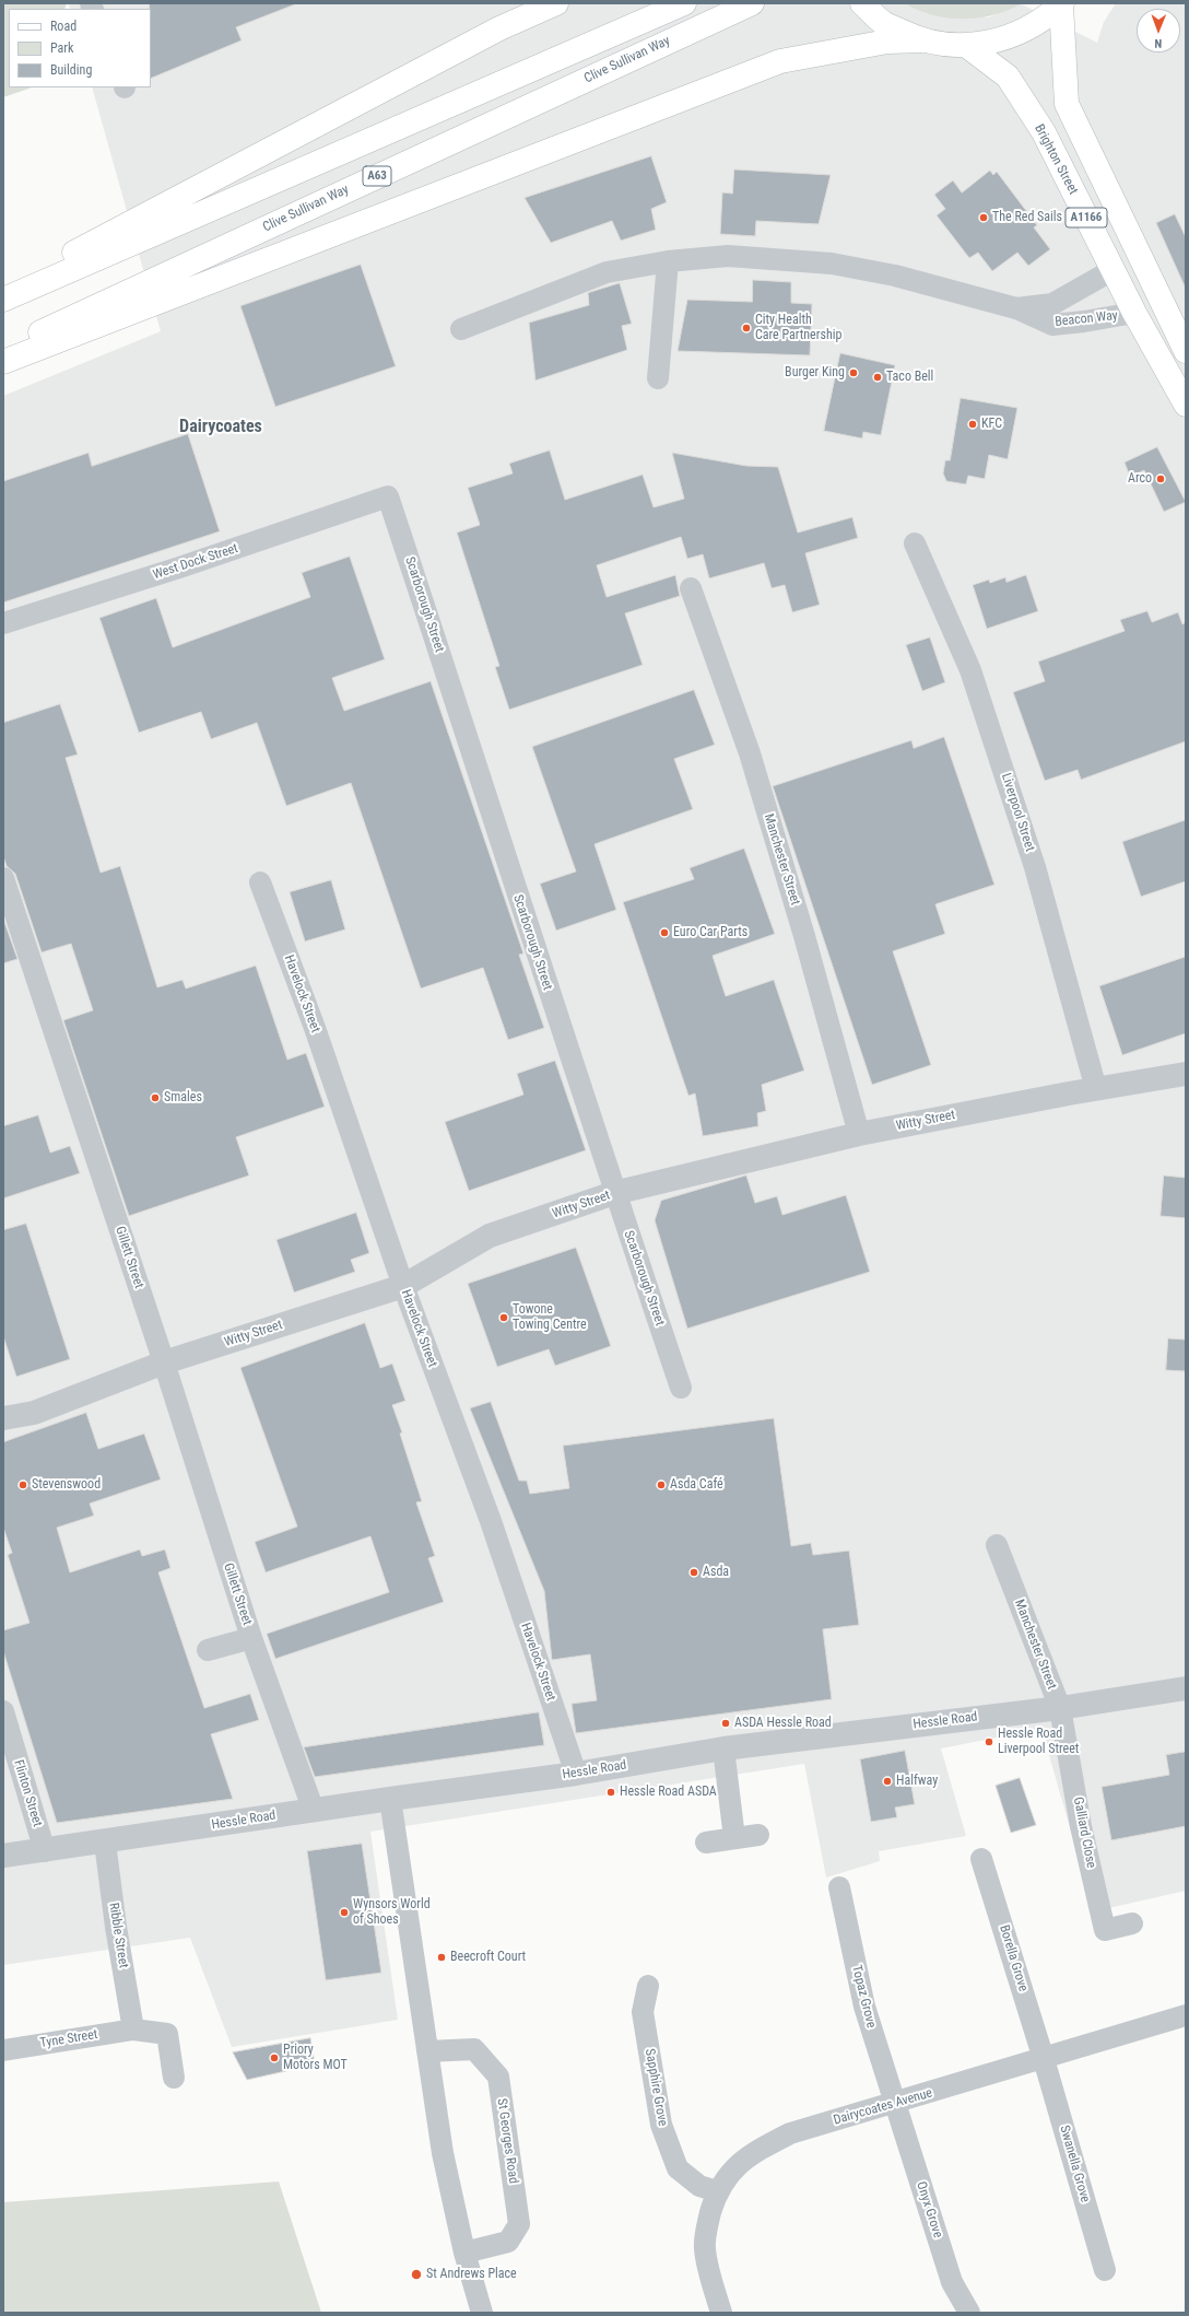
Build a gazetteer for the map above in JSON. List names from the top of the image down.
{
  "streets": {
    "main road": [
      "Clive Sullivan Way",
      "Brighton Street",
      "A63",
      "A1166"
    ],
    "street": [
      "Beacon Way",
      "West Dock Street",
      "Scarborough Street",
      "Liverpool Street",
      "Manchester Street",
      "Havelock Street",
      "Witty Street",
      "Gillett Street",
      "Hessle Road",
      "Flinton Street",
      "Galliard Close",
      "Ribble Street",
      "Borella Grove",
      "Topaz Grove",
      "Tyne Street",
      "Sapphire Grove",
      "Dairycoates Avenue",
      "St Georges Road",
      "Swanella Grove",
      "Onyx Grove"
    ]
  },
  "crossings": [
    ["Brighton Street", "Beacon Way"],
    ["West Dock Street", "Scarborough Street"],
    ["Scarborough Street", "Witty Street"],
    ["Liverpool Street", "Witty Street"],
    ["Manchester Street", "Witty Street"],
    ["Manchester Street", "Hessle Road"],
    ["Manchester Street", "Galliard Close"],
    ["Havelock Street", "Witty Street"],
    ["Havelock Street", "Hessle Road"],
    ["Witty Street", "Gillett Street"],
    ["Gillett Street", "Hessle Road"],
    ["Hessle Road", "Flinton Street"],
    ["Hessle Road", "Galliard Close"],
    ["Hessle Road", "Ribble Street"],
    ["Ribble Street", "Tyne Street"],
    ["Borella Grove", "Dairycoates Avenue"],
    ["Borella Grove", "Swanella Grove"],
    ["Topaz Grove", "Dairycoates Avenue"],
    ["Topaz Grove", "Onyx Grove"],
    ["Sapphire Grove", "Dairycoates Avenue"],
    ["Dairycoates Avenue", "Swanella Grove"],
    ["Dairycoates Avenue", "Onyx Grove"]
  ],
  "districts": ["Dairycoates"],
  "places": [
    "The Red Sails",
    "City Health Care Partnership",
    "Burger King",
    "Taco Bell",
    "KFC",
    "Arco",
    "Euro Car Parts",
    "Smales",
    "Towone Towing Centre",
    "Stevenswood",
    "Asda Café",
    "Asda",
    "ASDA Hessle Road",
    "Hessle Road Liverpool Street",
    "Halfway",
    "Hessle Road ASDA",
    "Wynsors World of Shoes",
    "Beecroft Court",
    "Priory Motors MOT",
    "St Andrews Place"
  ],
  "legend": ["Road", "Park", "Building"],
  "north": "bottom"
}
